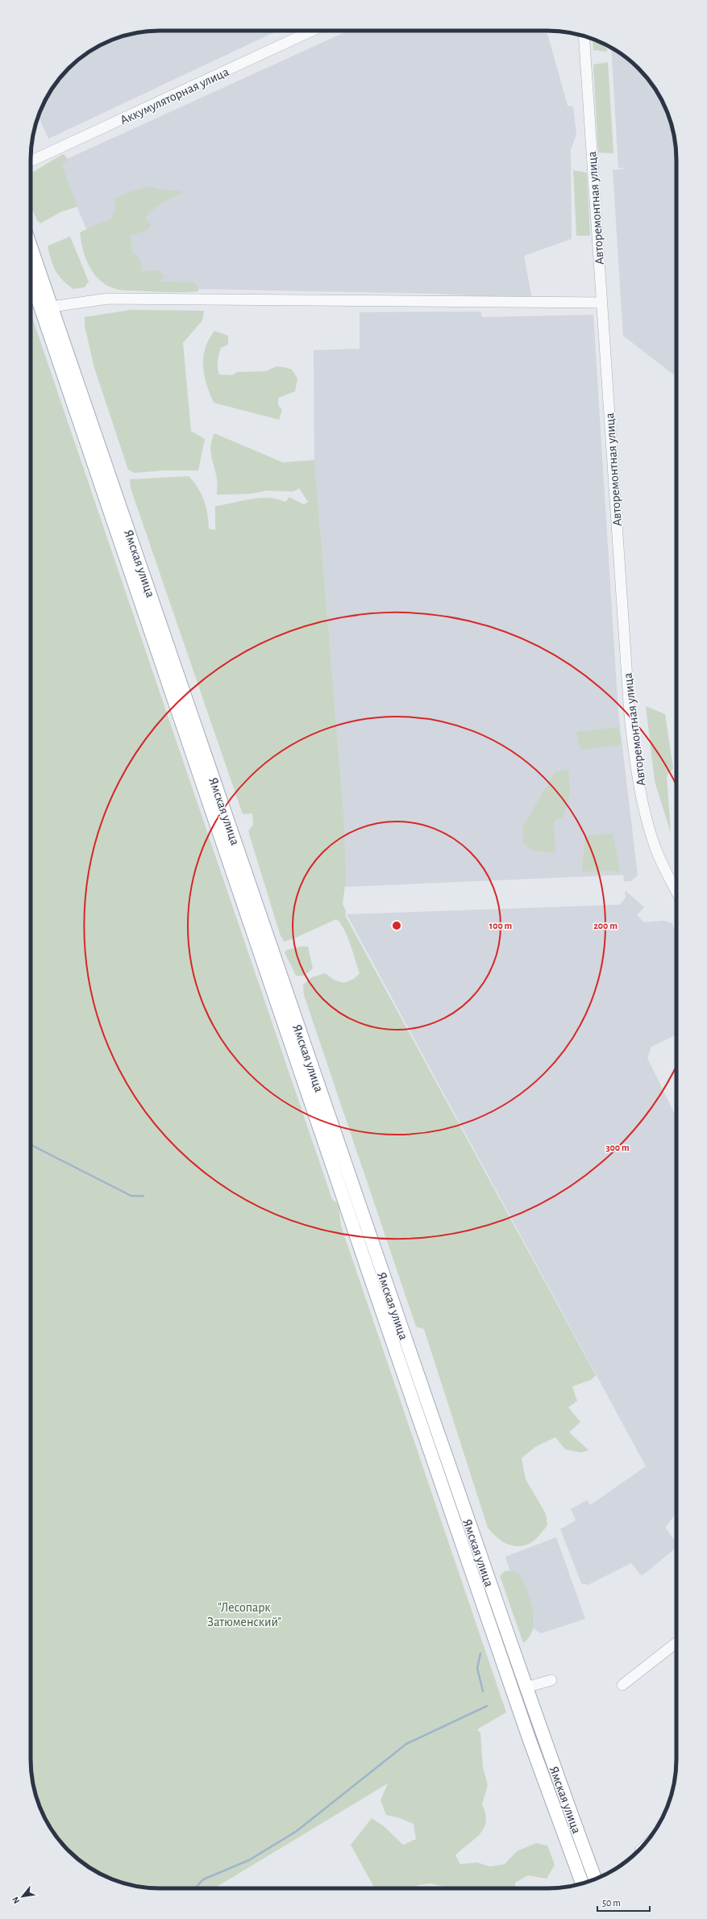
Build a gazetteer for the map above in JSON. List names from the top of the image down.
{
  "streets": {
    "main road": ["Ямская улица"],
    "street": ["Аккумуляторная улица", "Авторемонтная улица"]
  },
  "parks": ["\"Лесопарк Затюменский\""],
  "scale_bar": "50 m",
  "north": "bottom left",
  "rings": ["100 m", "200 m", "300 m"]
}
